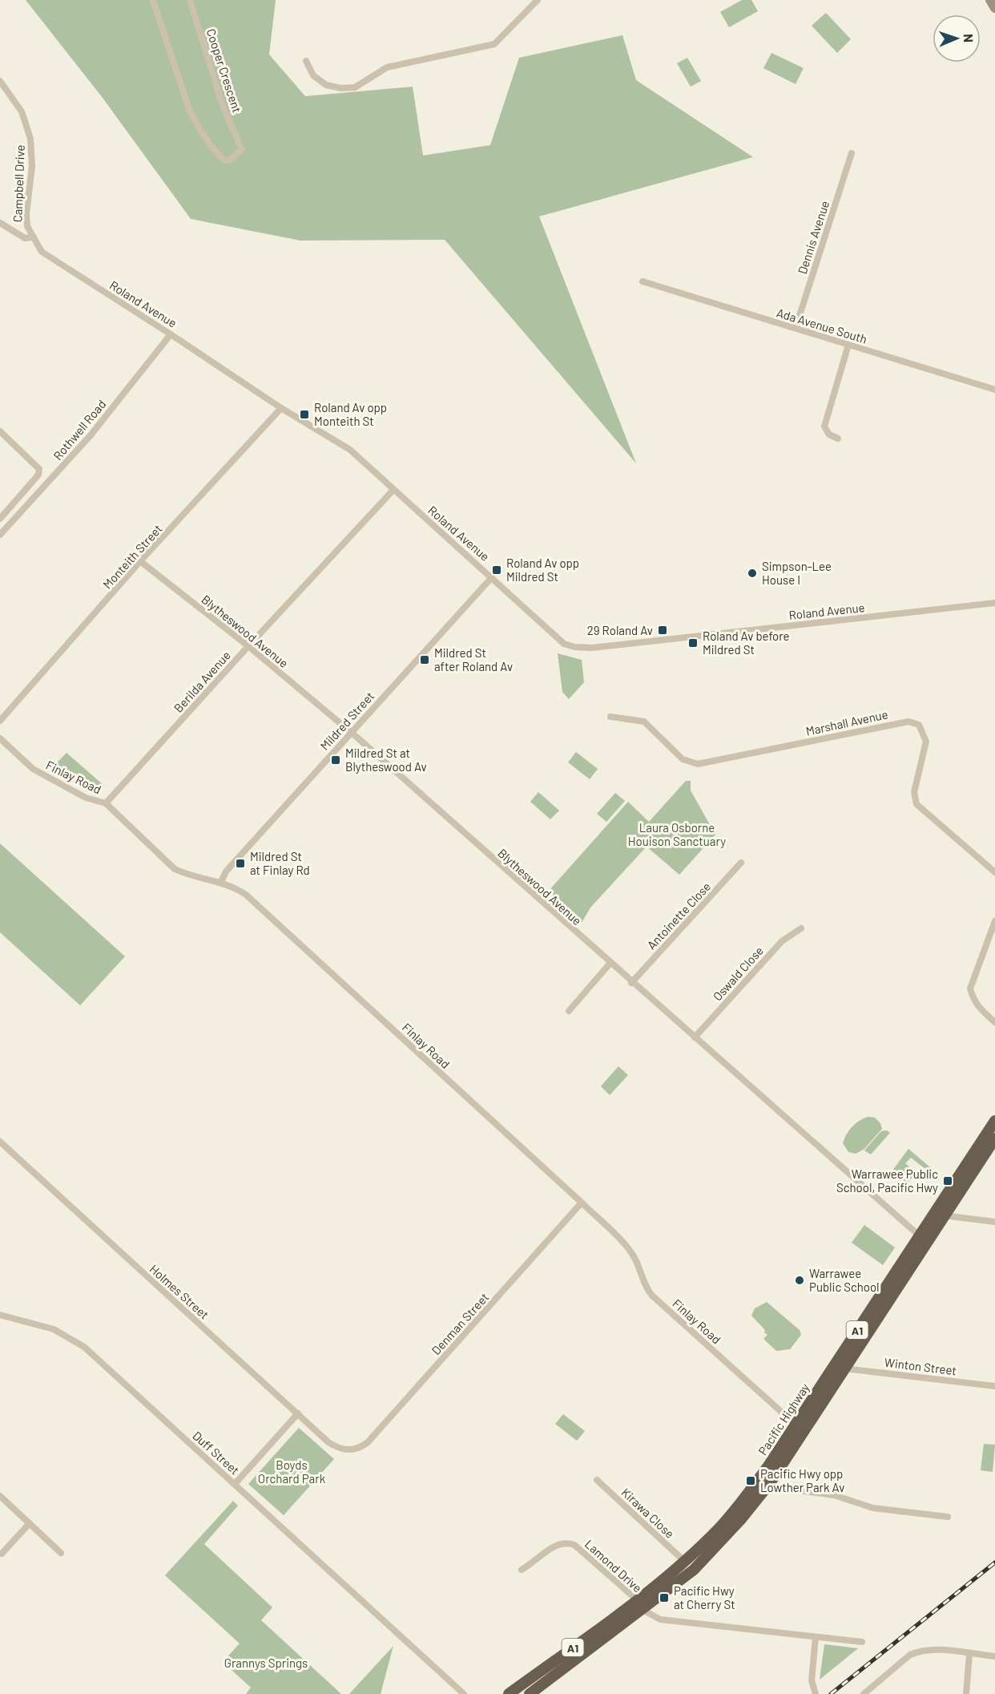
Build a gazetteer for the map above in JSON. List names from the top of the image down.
{
  "streets": {
    "highway": ["A1", "Pacific Highway"],
    "street": [
      "Cooper Crescent",
      "Campbell Drive",
      "Dennis Avenue",
      "Roland Avenue",
      "Ada Avenue South",
      "Rothwell Road",
      "Monteith Street",
      "Blytheswood Avenue",
      "Berilda Avenue",
      "Mildred Street",
      "Marshall Avenue",
      "Finlay Road",
      "Antoinette Close",
      "Oswald Close",
      "Holmes Street",
      "Denman Street",
      "Winton Street",
      "Duff Street",
      "Kirawa Close",
      "Lamond Drive"
    ]
  },
  "crossings": [
    ["Campbell Drive", "Roland Avenue"],
    ["Dennis Avenue", "Ada Avenue South"],
    ["Roland Avenue", "Rothwell Road"],
    ["Roland Avenue", "Monteith Street"],
    ["Roland Avenue", "Berilda Avenue"],
    ["Roland Avenue", "Mildred Street"],
    ["Monteith Street", "Blytheswood Avenue"],
    ["Blytheswood Avenue", "Berilda Avenue"],
    ["Blytheswood Avenue", "Mildred Street"],
    ["Blytheswood Avenue", "Antoinette Close"],
    ["Blytheswood Avenue", "Oswald Close"],
    ["Blytheswood Avenue", "Pacific Highway"],
    ["Berilda Avenue", "Finlay Road"],
    ["Mildred Street", "Finlay Road"],
    ["Finlay Road", "Denman Street"],
    ["Finlay Road", "Pacific Highway"],
    ["Holmes Street", "Denman Street"],
    ["Winton Street", "Pacific Highway"],
    ["Pacific Highway", "Kirawa Close"],
    ["Pacific Highway", "Lamond Drive"]
  ],
  "parks": ["Laura Osborne Houison Sanctuary", "Boyds Orchard Park", "Grannys Springs"],
  "places": {
    "transit": [
      "Roland Av opp Monteith St",
      "Roland Av opp Mildred St",
      "29 Roland Av",
      "Roland Av before Mildred St",
      "Mildred St after Roland Av",
      "Mildred St at Blytheswood Av",
      "Mildred St at Finlay Rd",
      "Warrawee Public School, Pacific Hwy",
      "Pacific Hwy opp Lowther Park Av",
      "Pacific Hwy at Cherry St"
    ],
    "other": ["Simpson-Lee House I", "Warrawee Public School"]
  },
  "north": "right"
}
